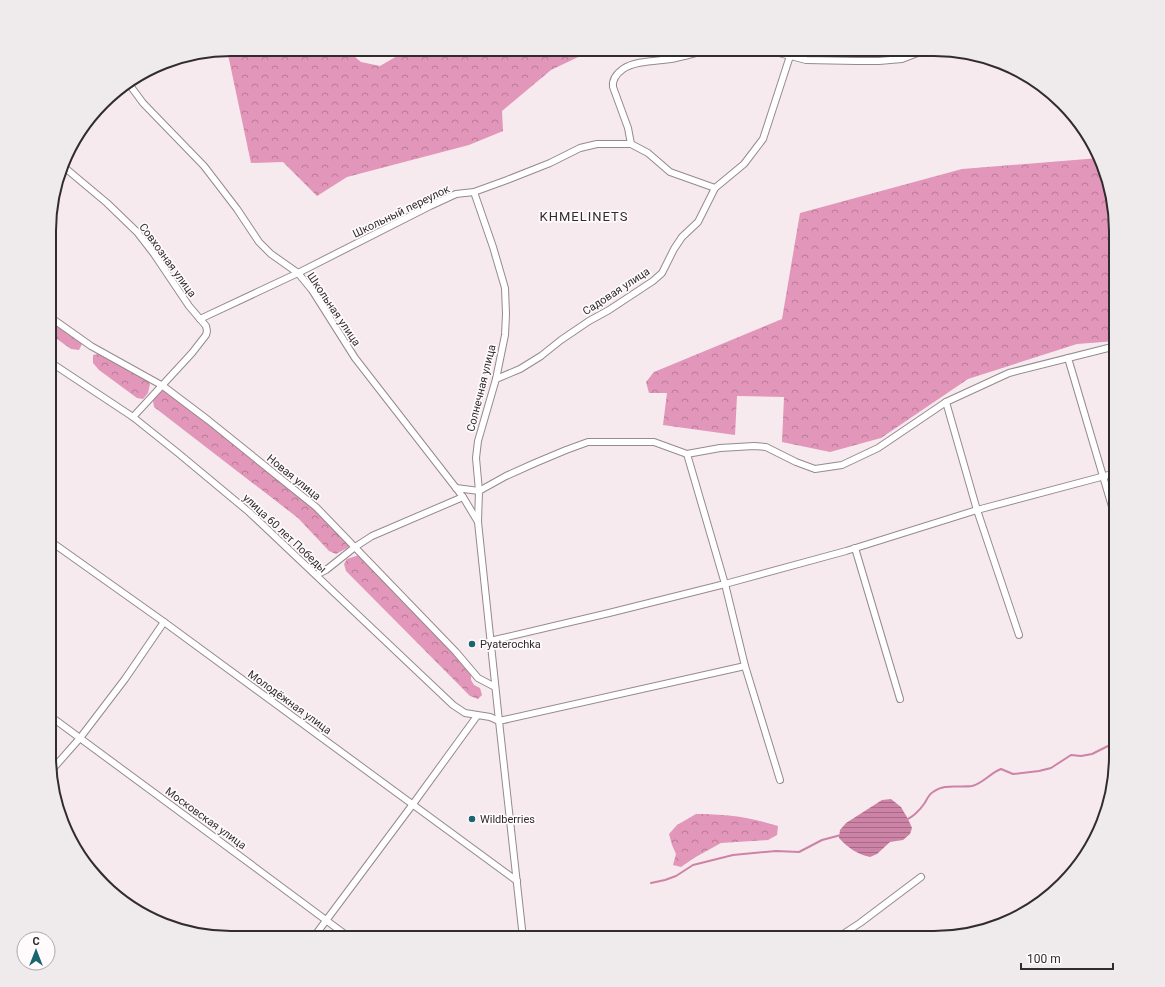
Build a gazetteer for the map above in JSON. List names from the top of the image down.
{
  "streets": {
    "street": [
      "Школьный переулок",
      "Совхозная улица",
      "Садовая улица",
      "Школьная улица",
      "Солнечная улица",
      "Новая улица",
      "улица 60 лет Победы",
      "Молодёжная улица",
      "Московская улица"
    ]
  },
  "crossings": [
    ["Школьный переулок", "Совхозная улица"],
    ["Школьный переулок", "Садовая улица"],
    ["Школьный переулок", "Школьная улица"],
    ["Школьный переулок", "Солнечная улица"],
    ["Садовая улица", "Солнечная улица"],
    ["Школьная улица", "Солнечная улица"],
    ["Солнечная улица", "Новая улица"],
    ["Солнечная улица", "улица 60 лет Победы"],
    ["Солнечная улица", "Молодёжная улица"]
  ],
  "districts": ["KHMELINETS"],
  "places": ["Pyaterochka", "Wildberries"],
  "scale_bar": "100 m",
  "north": "top"
}
